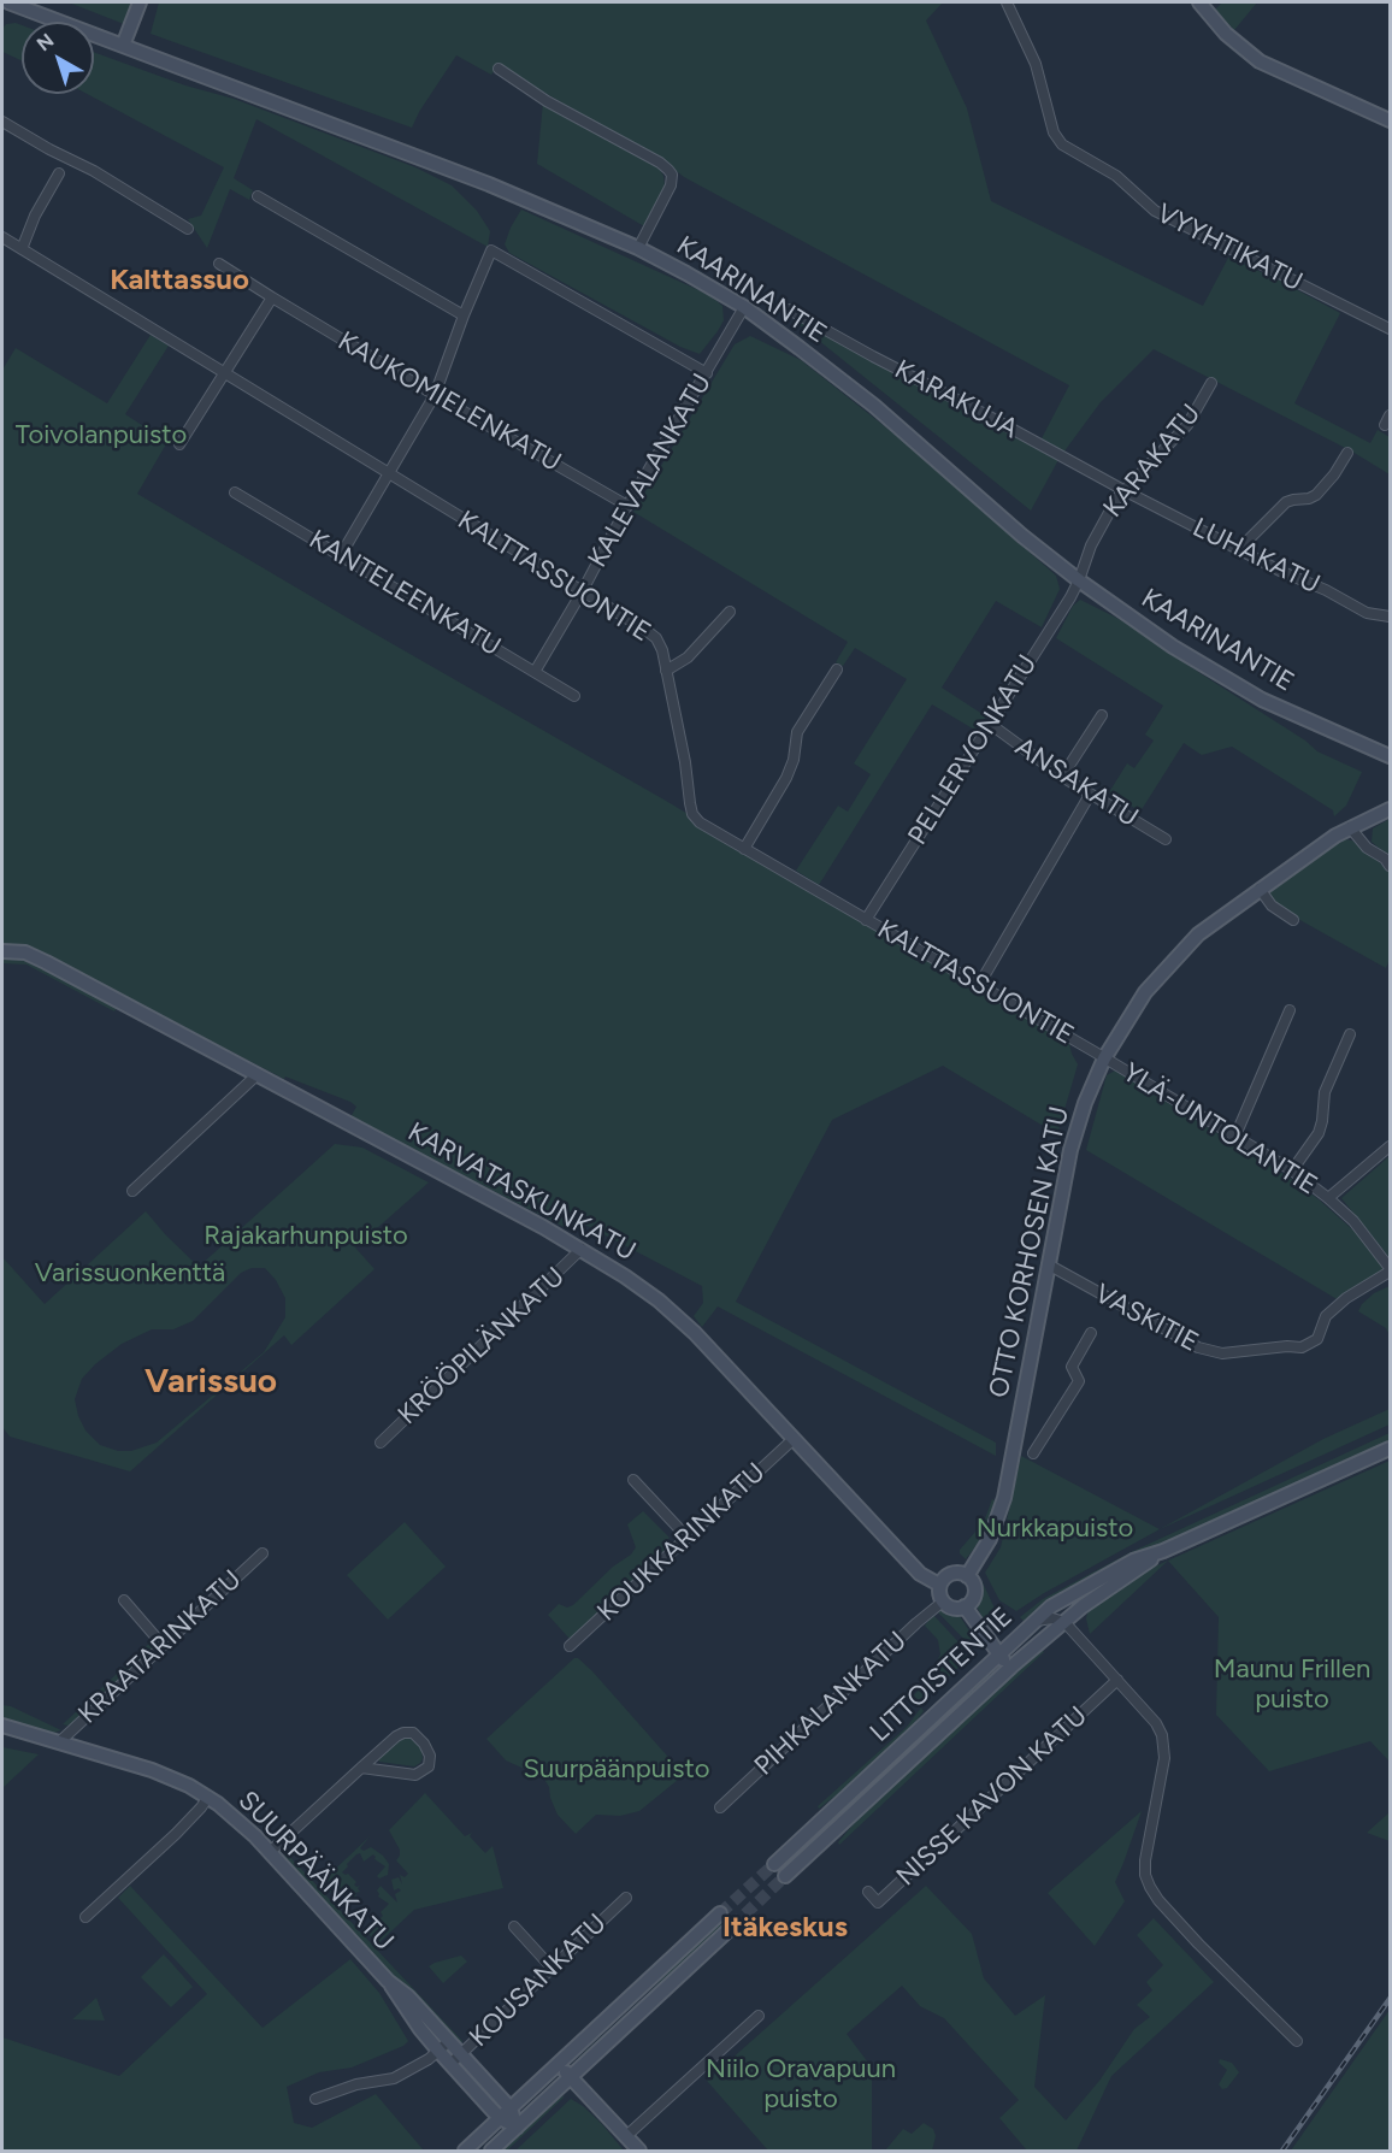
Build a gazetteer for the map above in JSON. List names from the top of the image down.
{
  "streets": {
    "street": [
      "VYYHTIKATU",
      "KAARINANTIE",
      "KARAKUJA",
      "KAUKOMIELENKATU",
      "KARAKATU",
      "KALEVALANKATU",
      "LUHAKATU",
      "KALTTASSUONTIE",
      "KANTELEENKATU",
      "PELLERVONKATU",
      "ANSAKATU",
      "YLÄ-UNTOLANTIE",
      "KARVATASKUNKATU",
      "OTTO KORHOSEN KATU",
      "VASKITIE",
      "KRÖÖPILÄNKATU",
      "KOUKKARINKATU",
      "KRAATARINKATU",
      "LITTOISTENTIE",
      "PIHKALANKATU",
      "NISSE KAVON KATU",
      "SUURPÄÄNKATU",
      "KOUSANKATU"
    ]
  },
  "crossings": [
    ["KAARINANTIE", "KARAKATU"],
    ["KAARINANTIE", "KALEVALANKATU"],
    ["KAARINANTIE", "PELLERVONKATU"],
    ["KARAKUJA", "KARAKATU"],
    ["KARAKUJA", "LUHAKATU"],
    ["KAUKOMIELENKATU", "KALEVALANKATU"],
    ["KARAKATU", "LUHAKATU"],
    ["KARAKATU", "PELLERVONKATU"],
    ["KALEVALANKATU", "KALTTASSUONTIE"],
    ["KALEVALANKATU", "KANTELEENKATU"],
    ["KALTTASSUONTIE", "PELLERVONKATU"],
    ["KALTTASSUONTIE", "YLÄ-UNTOLANTIE"],
    ["KALTTASSUONTIE", "OTTO KORHOSEN KATU"],
    ["PELLERVONKATU", "ANSAKATU"],
    ["YLÄ-UNTOLANTIE", "OTTO KORHOSEN KATU"],
    ["YLÄ-UNTOLANTIE", "VASKITIE"],
    ["KARVATASKUNKATU", "OTTO KORHOSEN KATU"],
    ["KARVATASKUNKATU", "KRÖÖPILÄNKATU"],
    ["KARVATASKUNKATU", "KOUKKARINKATU"],
    ["KARVATASKUNKATU", "PIHKALANKATU"],
    ["OTTO KORHOSEN KATU", "VASKITIE"],
    ["OTTO KORHOSEN KATU", "PIHKALANKATU"],
    ["KRAATARINKATU", "SUURPÄÄNKATU"],
    ["SUURPÄÄNKATU", "KOUSANKATU"]
  ],
  "districts": ["Kalttassuo", "Varissuo", "Itäkeskus"],
  "parks": [
    "Toivolanpuisto",
    "Rajakarhunpuisto",
    "Varissuonkenttä",
    "Nurkkapuisto",
    "Maunu Frillen puisto",
    "Suurpäänpuisto",
    "Niilo Oravapuun puisto"
  ],
  "north": "top left"
}
